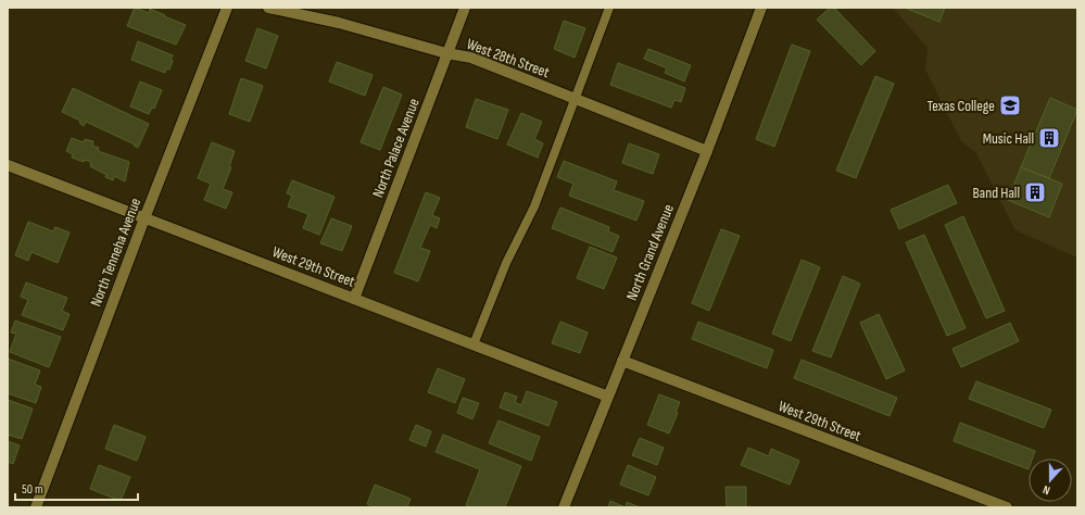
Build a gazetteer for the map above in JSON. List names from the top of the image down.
{
  "streets": {
    "street": [
      "West 28th Street",
      "North Palace Avenue",
      "North Tenneha Avenue",
      "North Grand Avenue",
      "West 29th Street"
    ]
  },
  "crossings": [
    ["West 28th Street", "North Palace Avenue"],
    ["West 28th Street", "North Grand Avenue"],
    ["North Palace Avenue", "West 29th Street"],
    ["North Tenneha Avenue", "West 29th Street"],
    ["North Grand Avenue", "West 29th Street"]
  ],
  "places": {
    "school or university": ["Texas College"],
    "building": ["Music Hall", "Band Hall"]
  },
  "scale_bar": "50 m",
  "north": "bottom"
}
